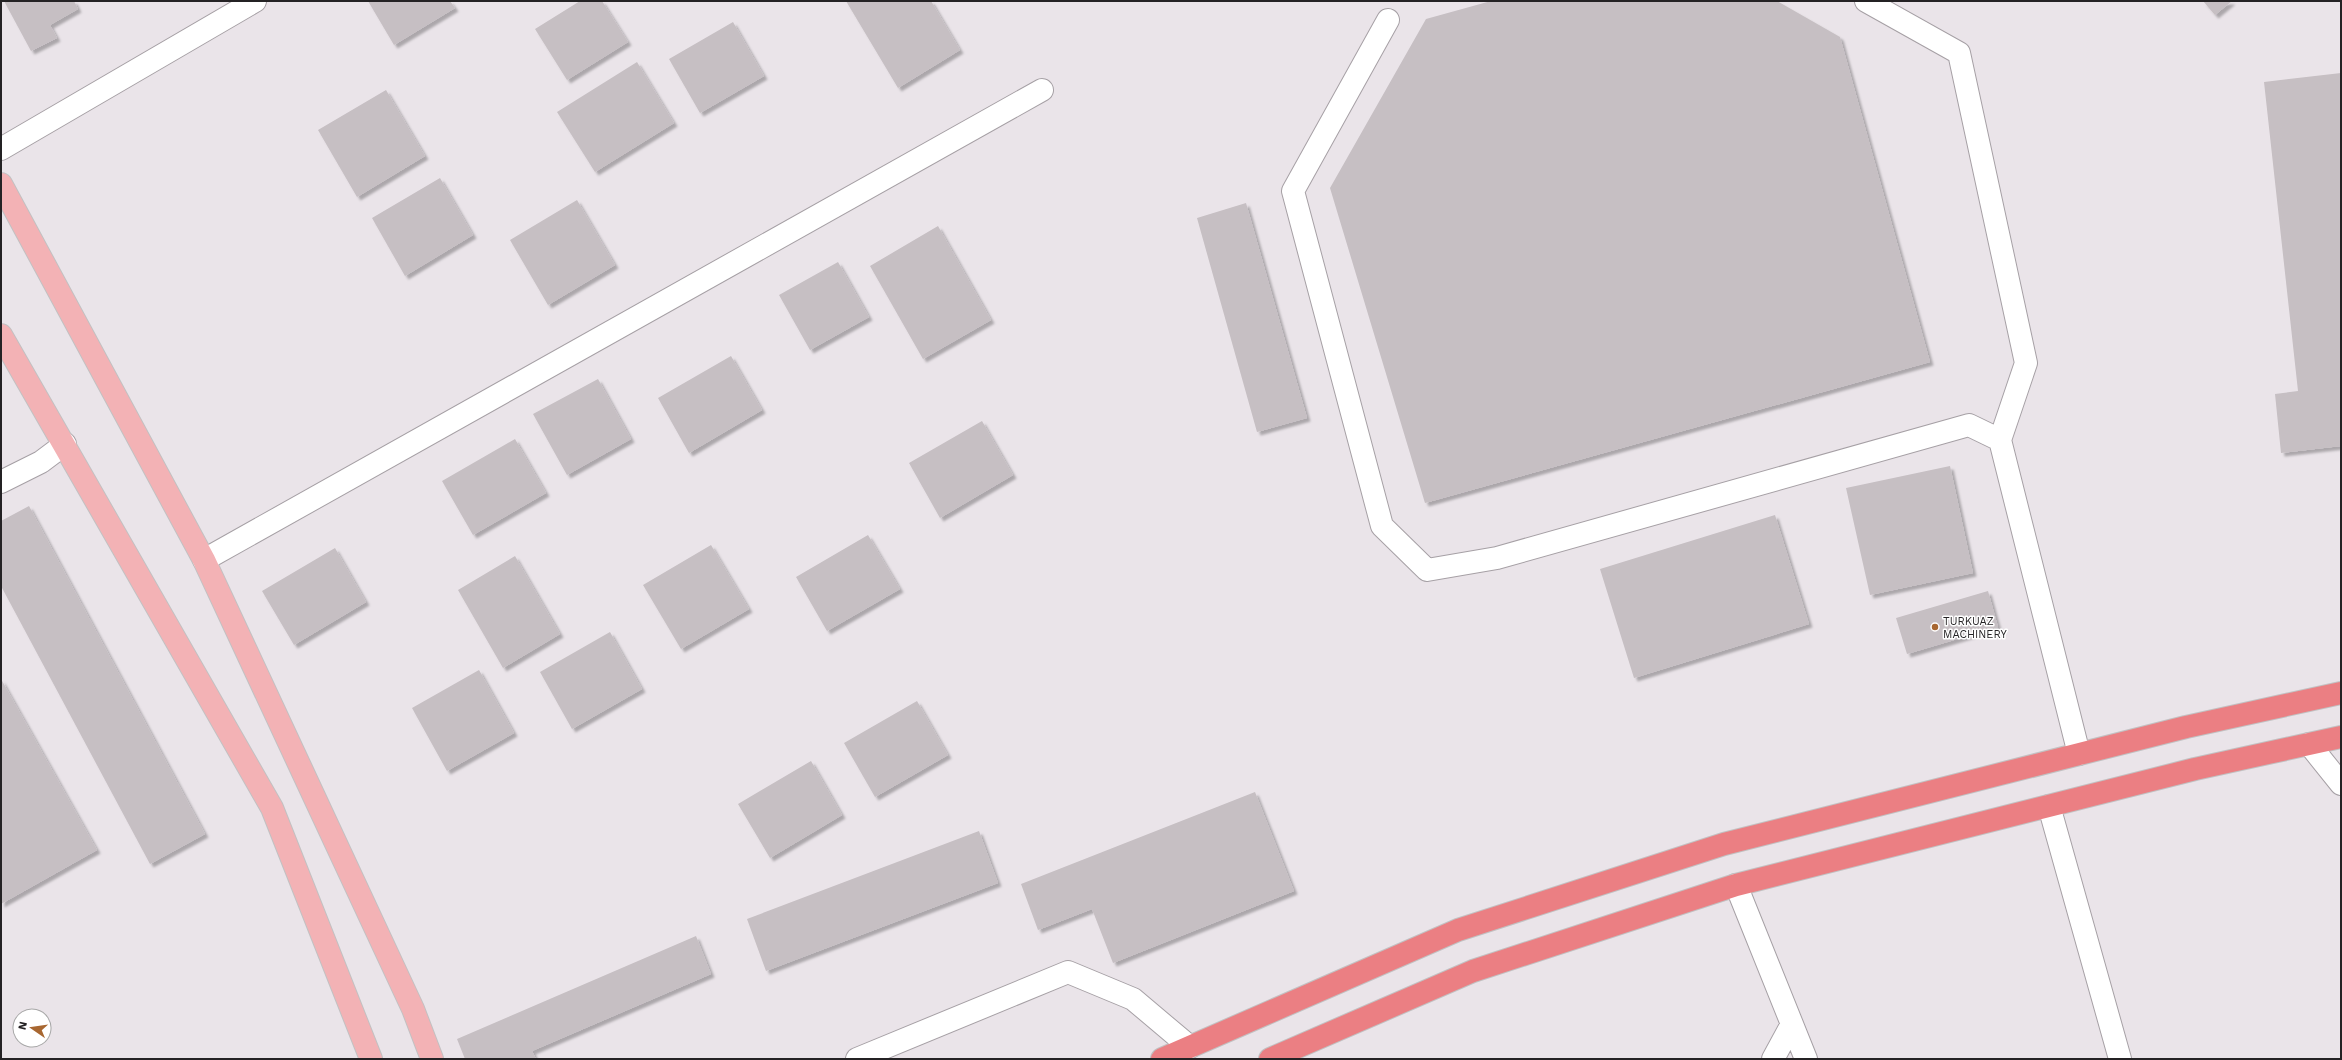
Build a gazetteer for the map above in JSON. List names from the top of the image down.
{
  "places": ["TURKUAZ MACHINERY"],
  "north": "left"
}
